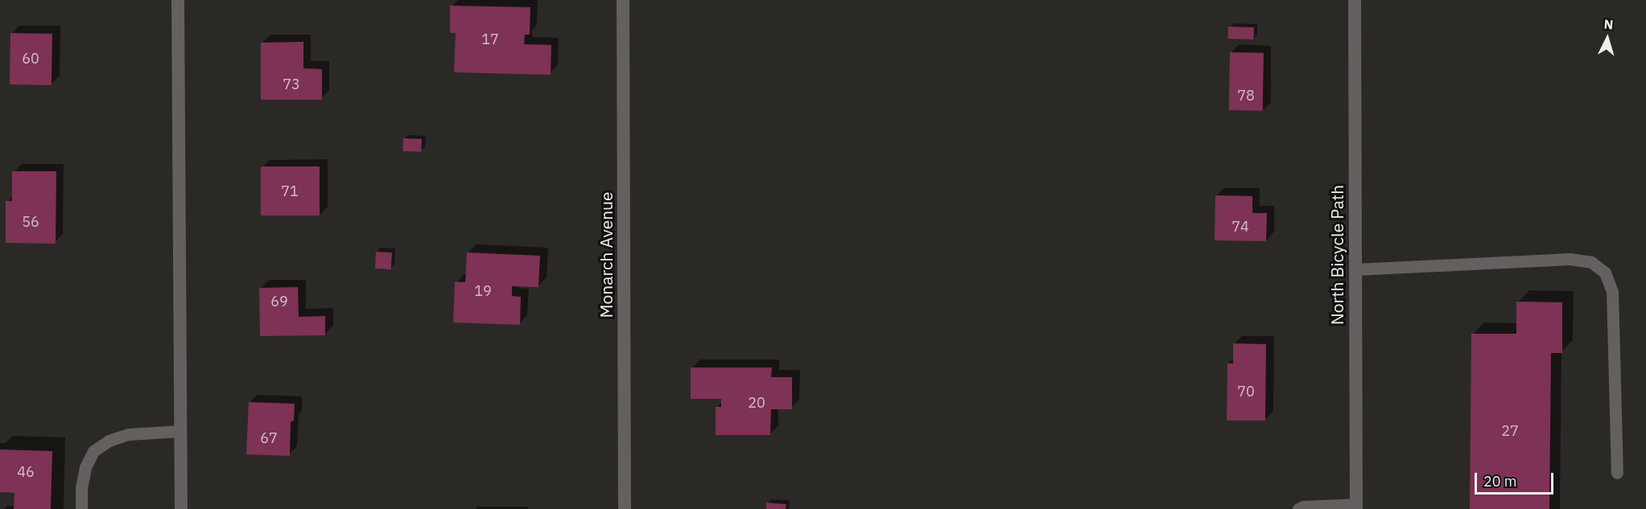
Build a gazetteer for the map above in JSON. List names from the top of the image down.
{
  "streets": {
    "street": ["Monarch Avenue", "North Bicycle Path"]
  },
  "house_numbers": [
    "17",
    "60",
    "73",
    "78",
    "71",
    "56",
    "74",
    "19",
    "69",
    "70",
    "20",
    "27",
    "67",
    "46"
  ],
  "scale_bar": "20 m",
  "north": "top"
}
